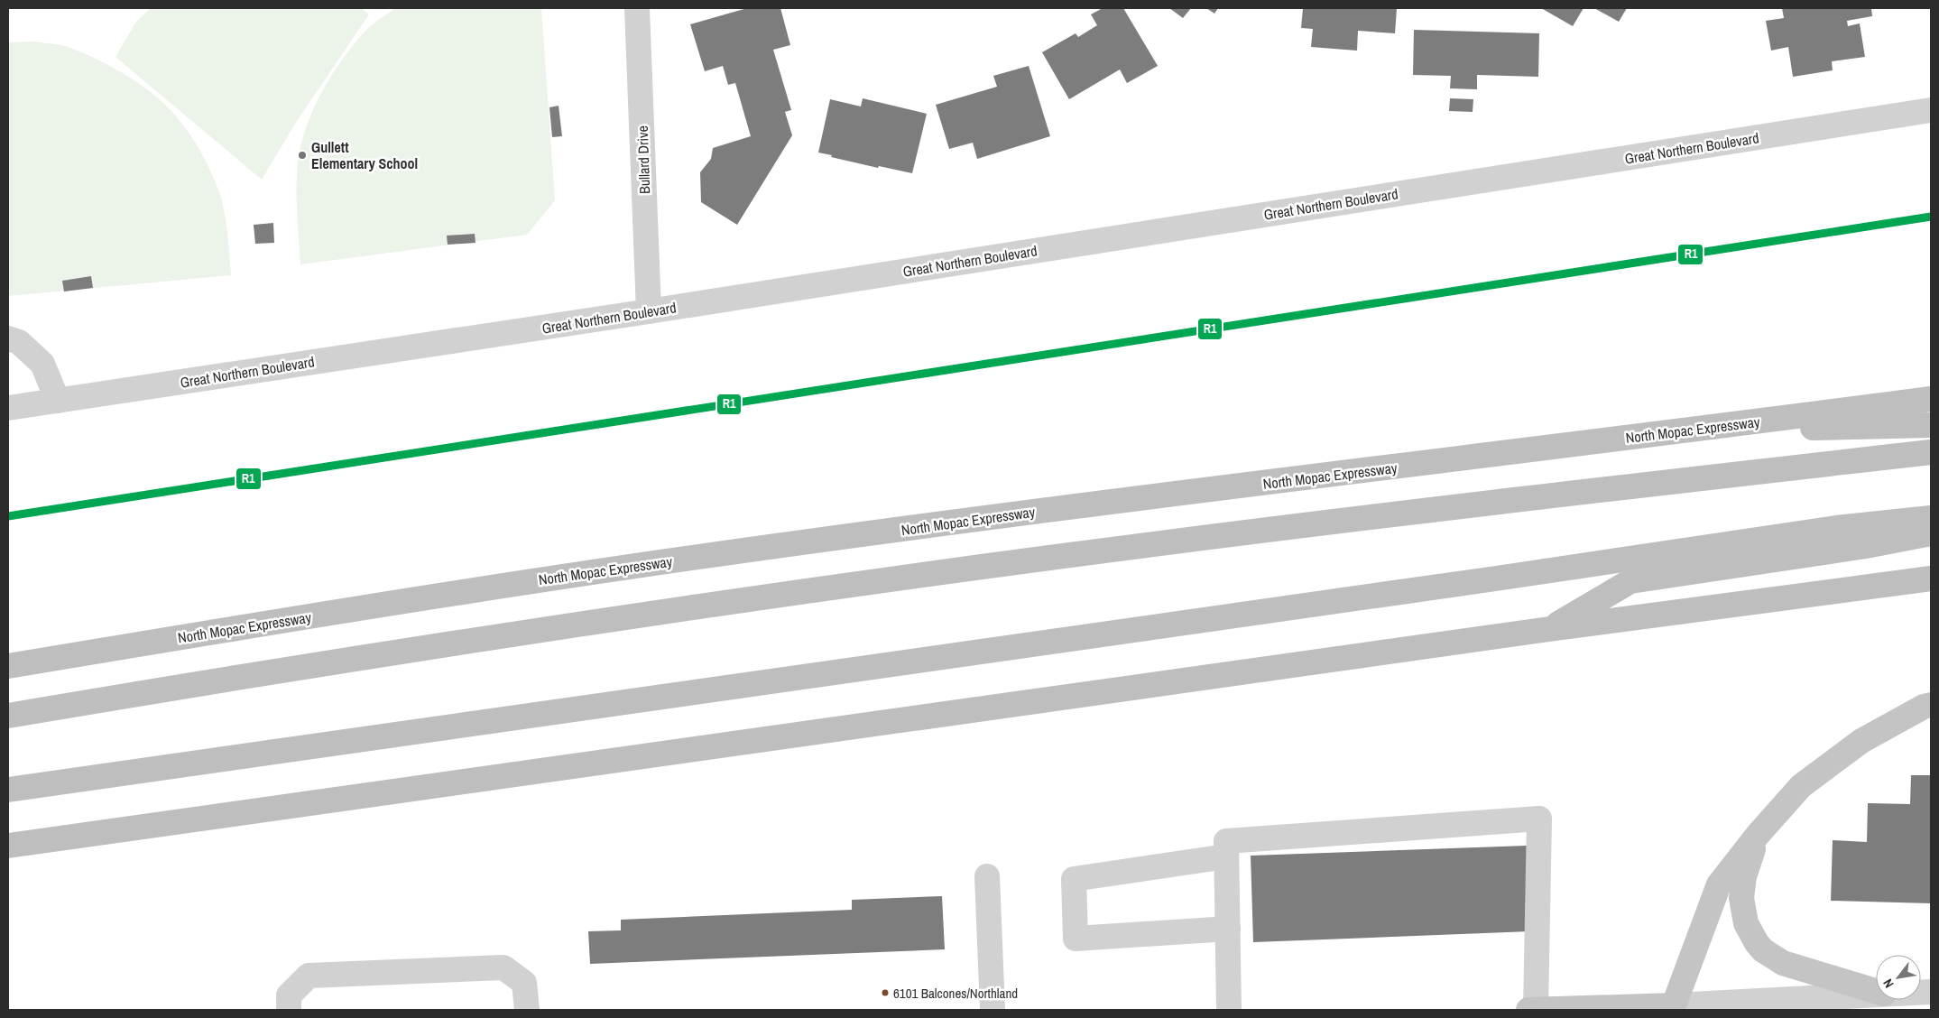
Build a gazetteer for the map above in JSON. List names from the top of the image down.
{
  "streets": {
    "highway": ["North Mopac Expressway"],
    "street": ["Great Northern Boulevard", "Bullard Drive"]
  },
  "crossings": [
    ["Great Northern Boulevard", "Bullard Drive"]
  ],
  "places": ["Gullett Elementary School", "6101 Balcones/Northland"],
  "lines": ["transit line R1"],
  "north": "bottom left"
}
